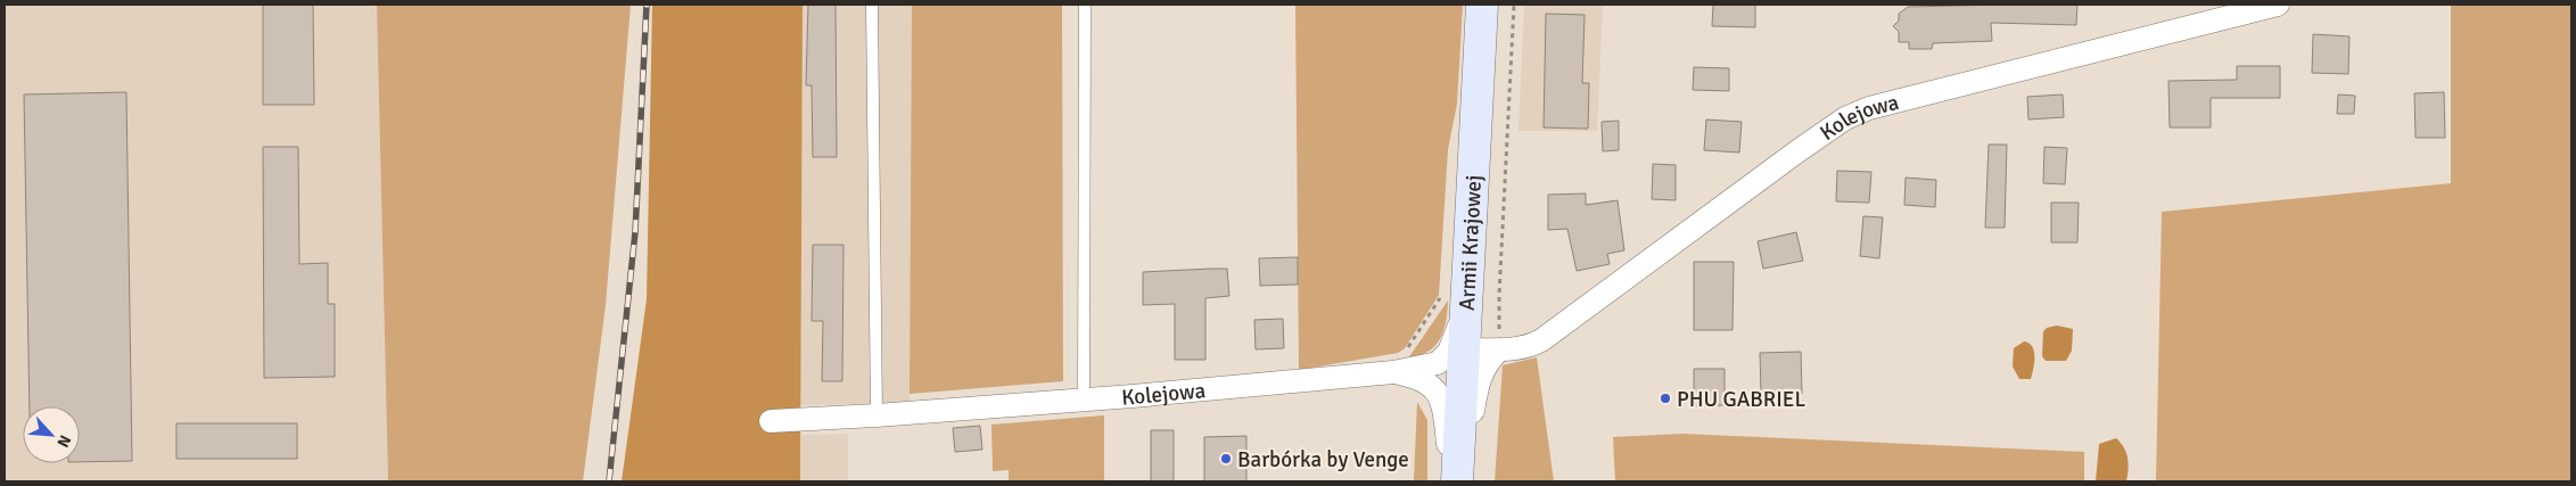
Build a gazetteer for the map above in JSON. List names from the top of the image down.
{
  "streets": {
    "street": ["Kolejowa", "Armii Krajowej"]
  },
  "crossings": [
    ["Kolejowa", "Armii Krajowej"]
  ],
  "places": ["PHU GABRIEL", "Barbórka by Venge"],
  "north": "bottom right"
}
